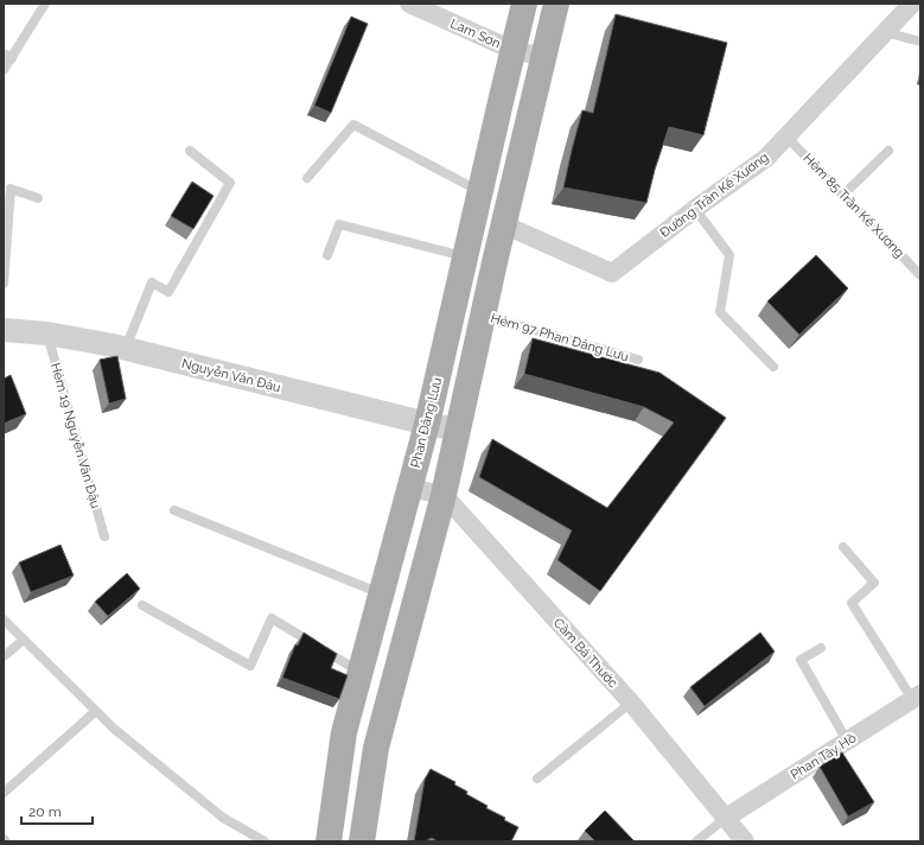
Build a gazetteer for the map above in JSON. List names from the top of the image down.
{
  "streets": {
    "main road": ["Phan Đăng Lưu"],
    "street": [
      "Lam Sơn",
      "Đường Trần Kế Xương",
      "Nguyễn Văn Đậu",
      "Cầm Bá Thước",
      "Phan Tây Hồ"
    ],
    "lane": ["Hẻm 85 Trần Kế Xương", "Hẻm 97 Phan Đăng Lưu", "Hẻm 19 Nguyễn Văn Đậu"]
  },
  "crossings": [
    ["Lam Sơn", "Phan Đăng Lưu"],
    ["Đường Trần Kế Xương", "Hẻm 85 Trần Kế Xương"],
    ["Nguyễn Văn Đậu", "Phan Đăng Lưu"],
    ["Nguyễn Văn Đậu", "Hẻm 19 Nguyễn Văn Đậu"],
    ["Cầm Bá Thước", "Phan Tây Hồ"]
  ],
  "scale_bar": "20 m"
}
